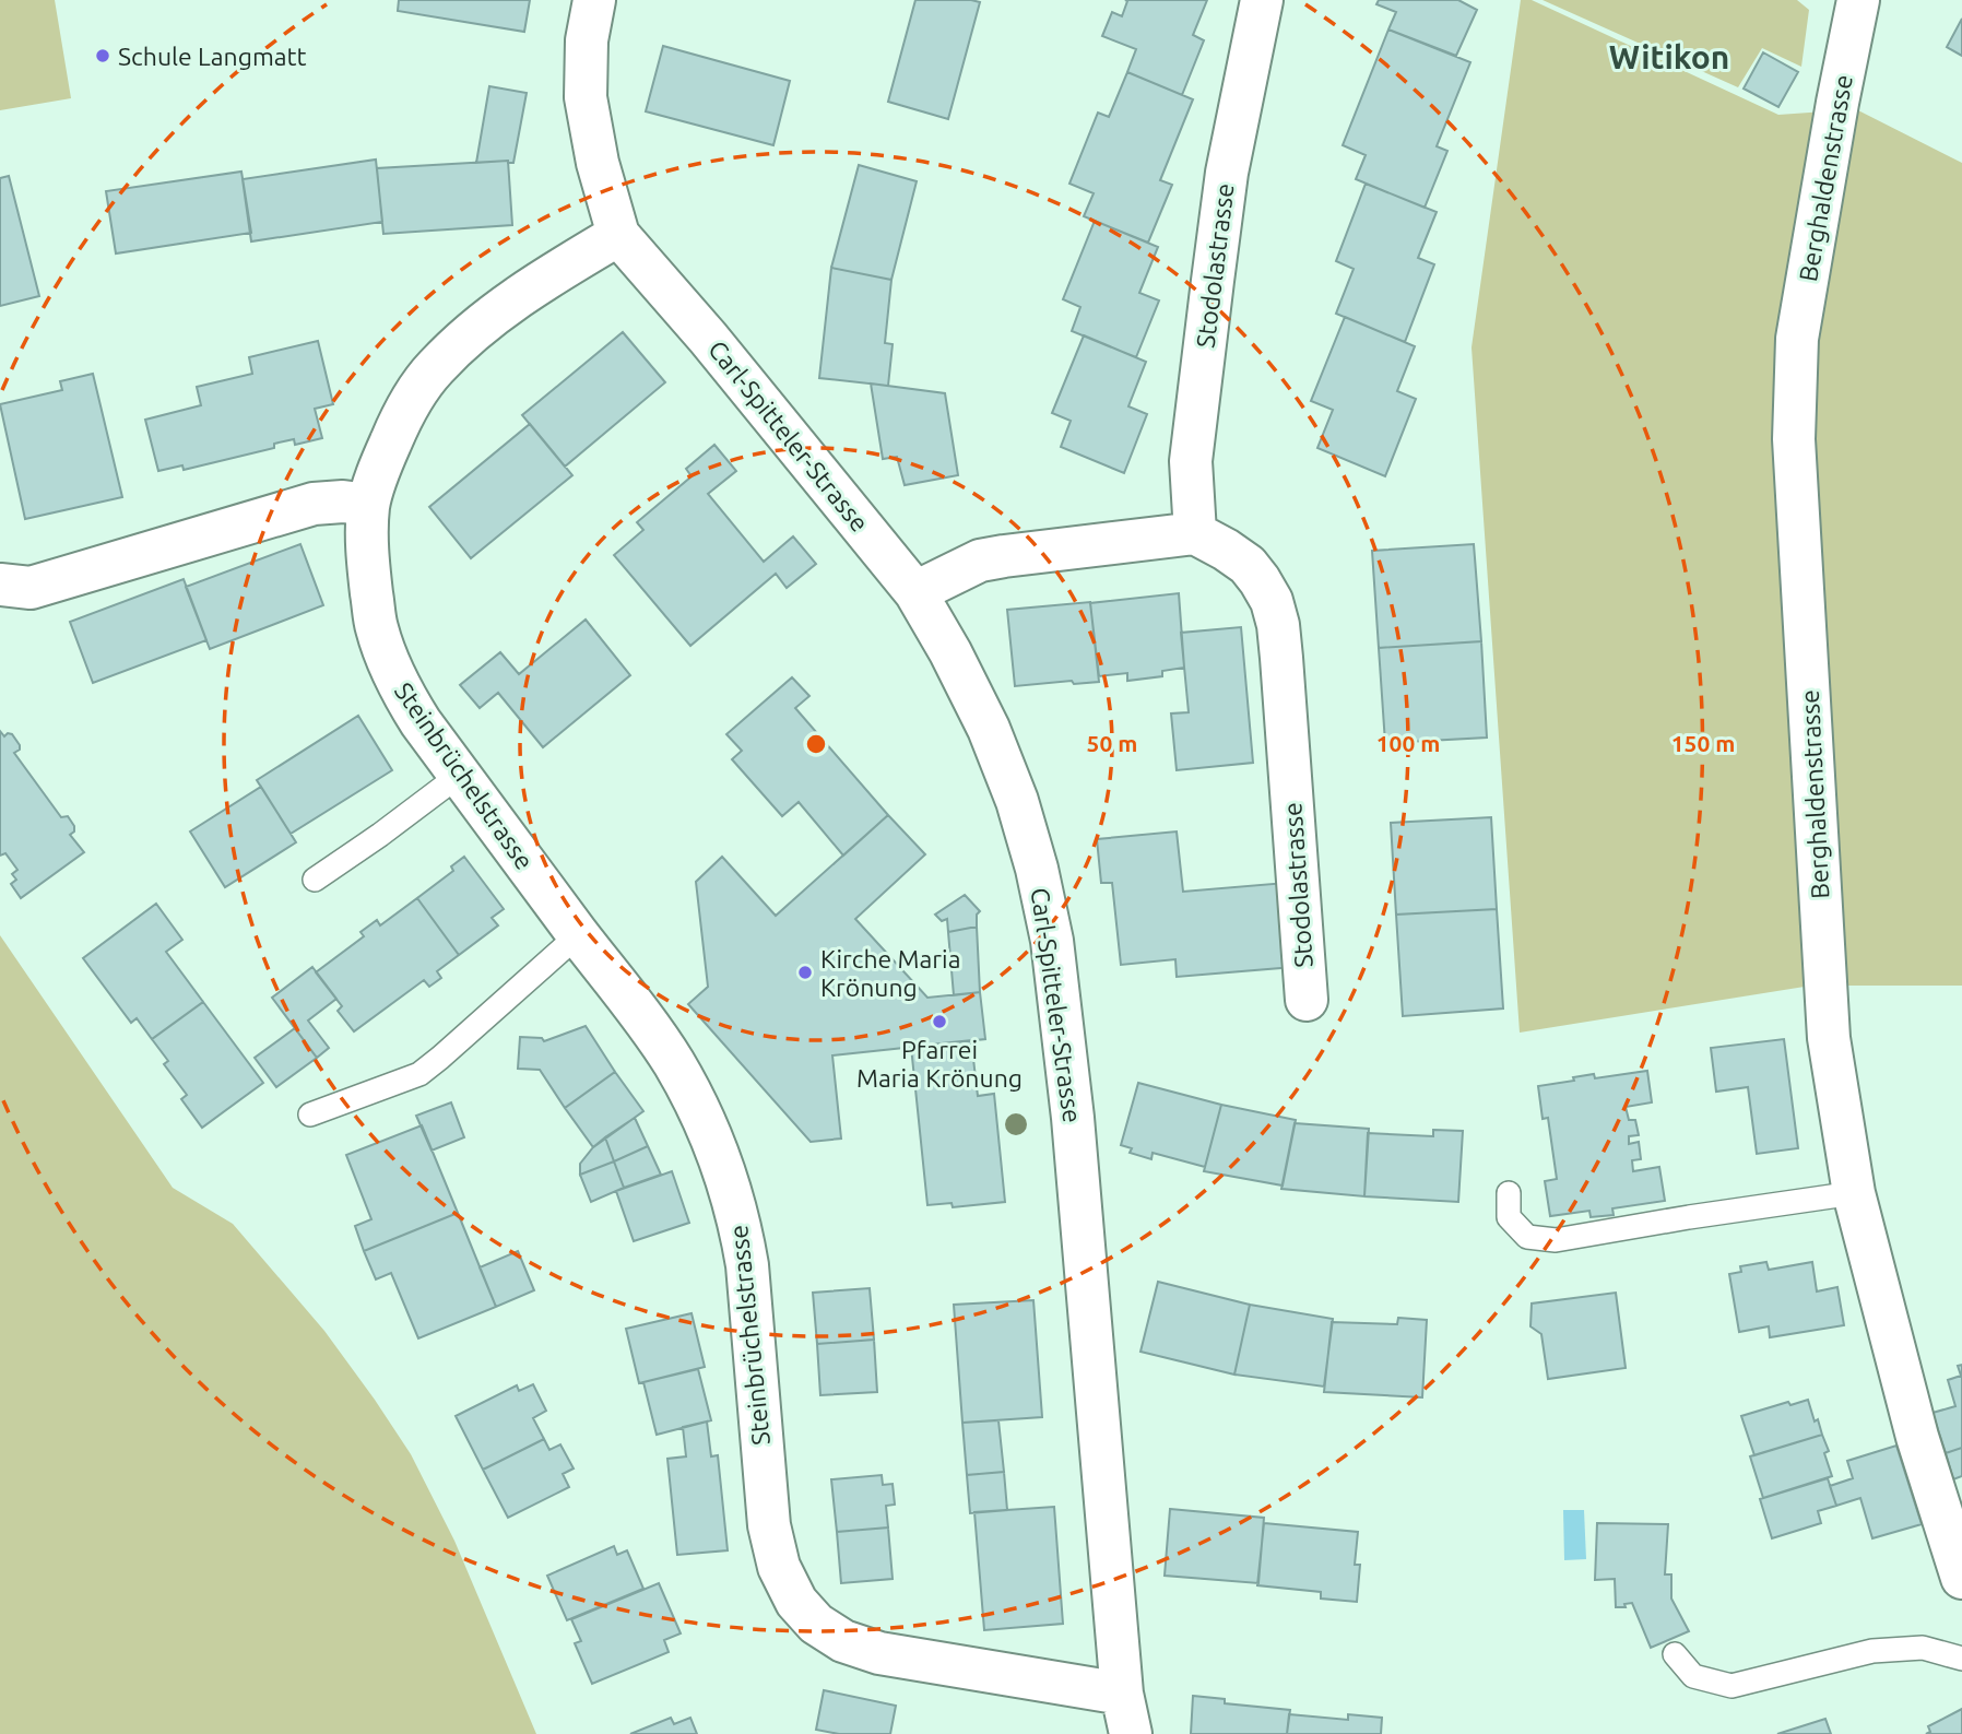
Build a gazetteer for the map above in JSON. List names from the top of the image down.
{
  "streets": {
    "street": [
      "Berghaldenstrasse",
      "Stodolastrasse",
      "Carl-Spitteler-Strasse",
      "Steinbrüchelstrasse"
    ]
  },
  "crossings": [
    ["Carl-Spitteler-Strasse", "Steinbrüchelstrasse"]
  ],
  "districts": ["Witikon"],
  "places": ["Schule Langmatt", "Kirche Maria Krönung", "Pfarrei Maria Krönung"],
  "rings": ["50 m", "100 m", "150 m"]
}
